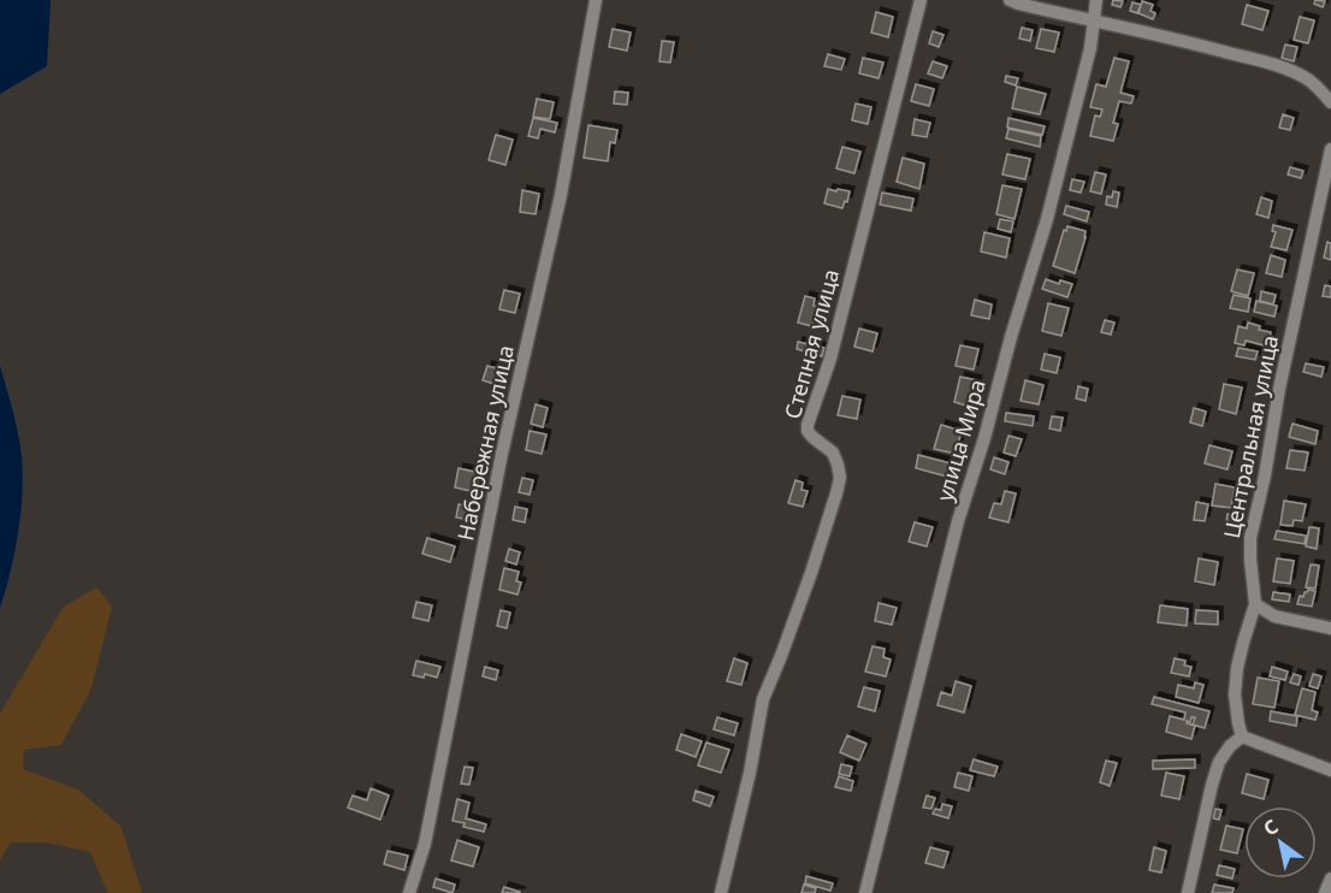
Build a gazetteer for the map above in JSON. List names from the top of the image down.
{
  "streets": {
    "street": [
      "Степная улица",
      "Центральная улица",
      "улица Мира",
      "Набережная улица"
    ]
  },
  "north": "top left"
}
